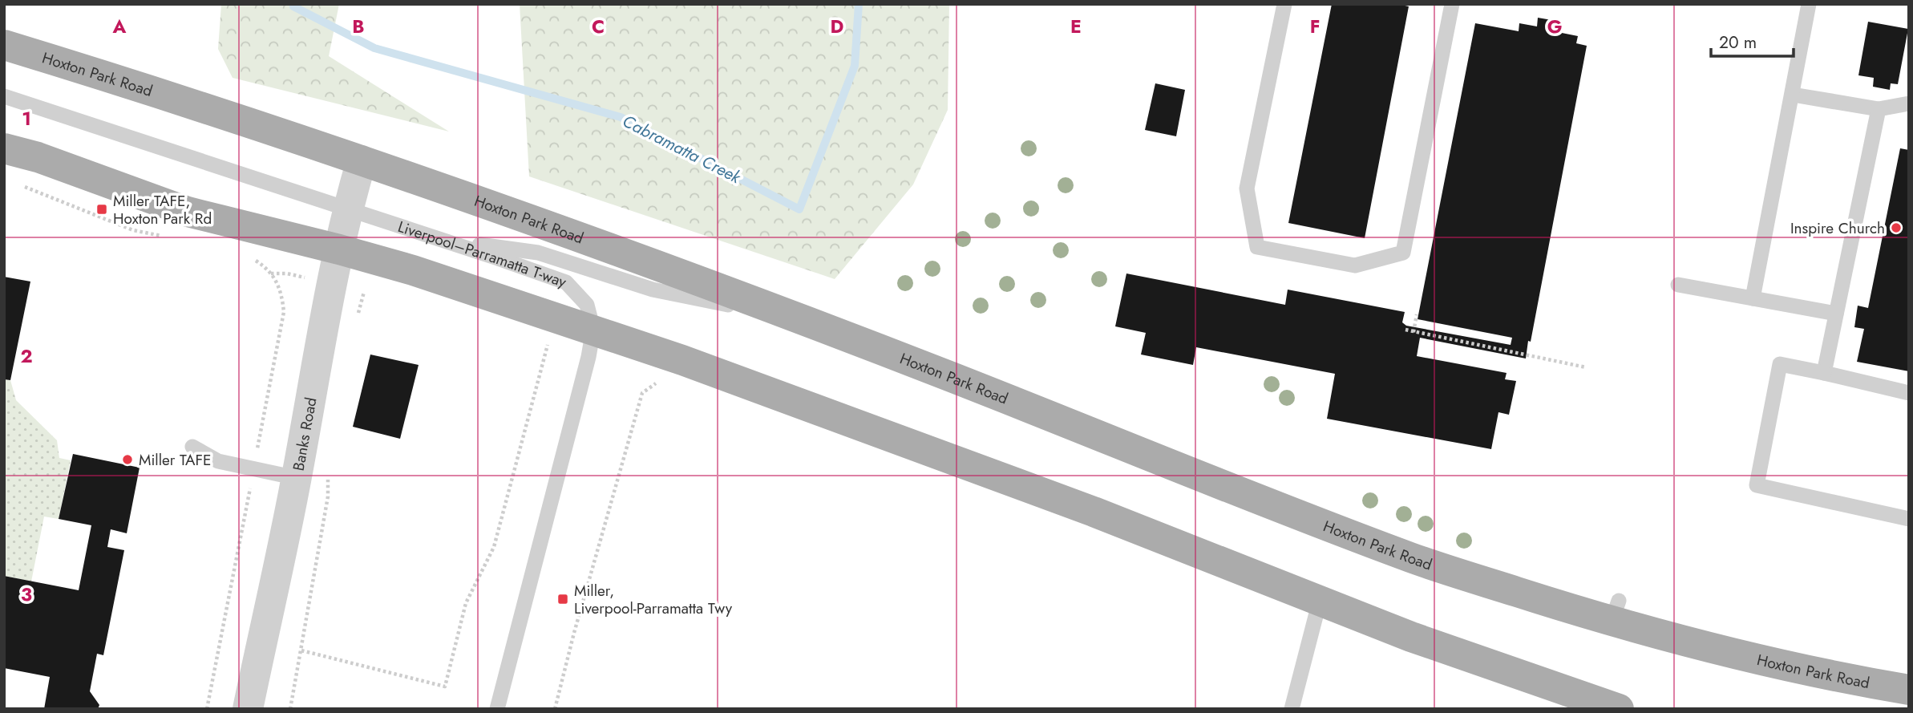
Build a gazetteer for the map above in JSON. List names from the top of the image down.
{
  "streets": {
    "main road": ["Hoxton Park Road"],
    "street": ["Banks Road"],
    "lane": ["Liverpool–Parramatta T-way"]
  },
  "crossings": [
    ["Hoxton Park Road", "Banks Road"],
    ["Liverpool–Parramatta T-way", "Banks Road"]
  ],
  "water": ["Cabramatta Creek"],
  "places": {
    "transit": ["Miller TAFE, Hoxton Park Rd", "Miller, Liverpool-Parramatta Twy"],
    "other": ["Inspire Church", "Miller TAFE"]
  },
  "scale_bar": "20 m",
  "grid": {
    "columns": [
      "A",
      "B",
      "C",
      "D",
      "E",
      "F",
      "G"
    ],
    "rows": ["1", "2", "3"]
  }
}
